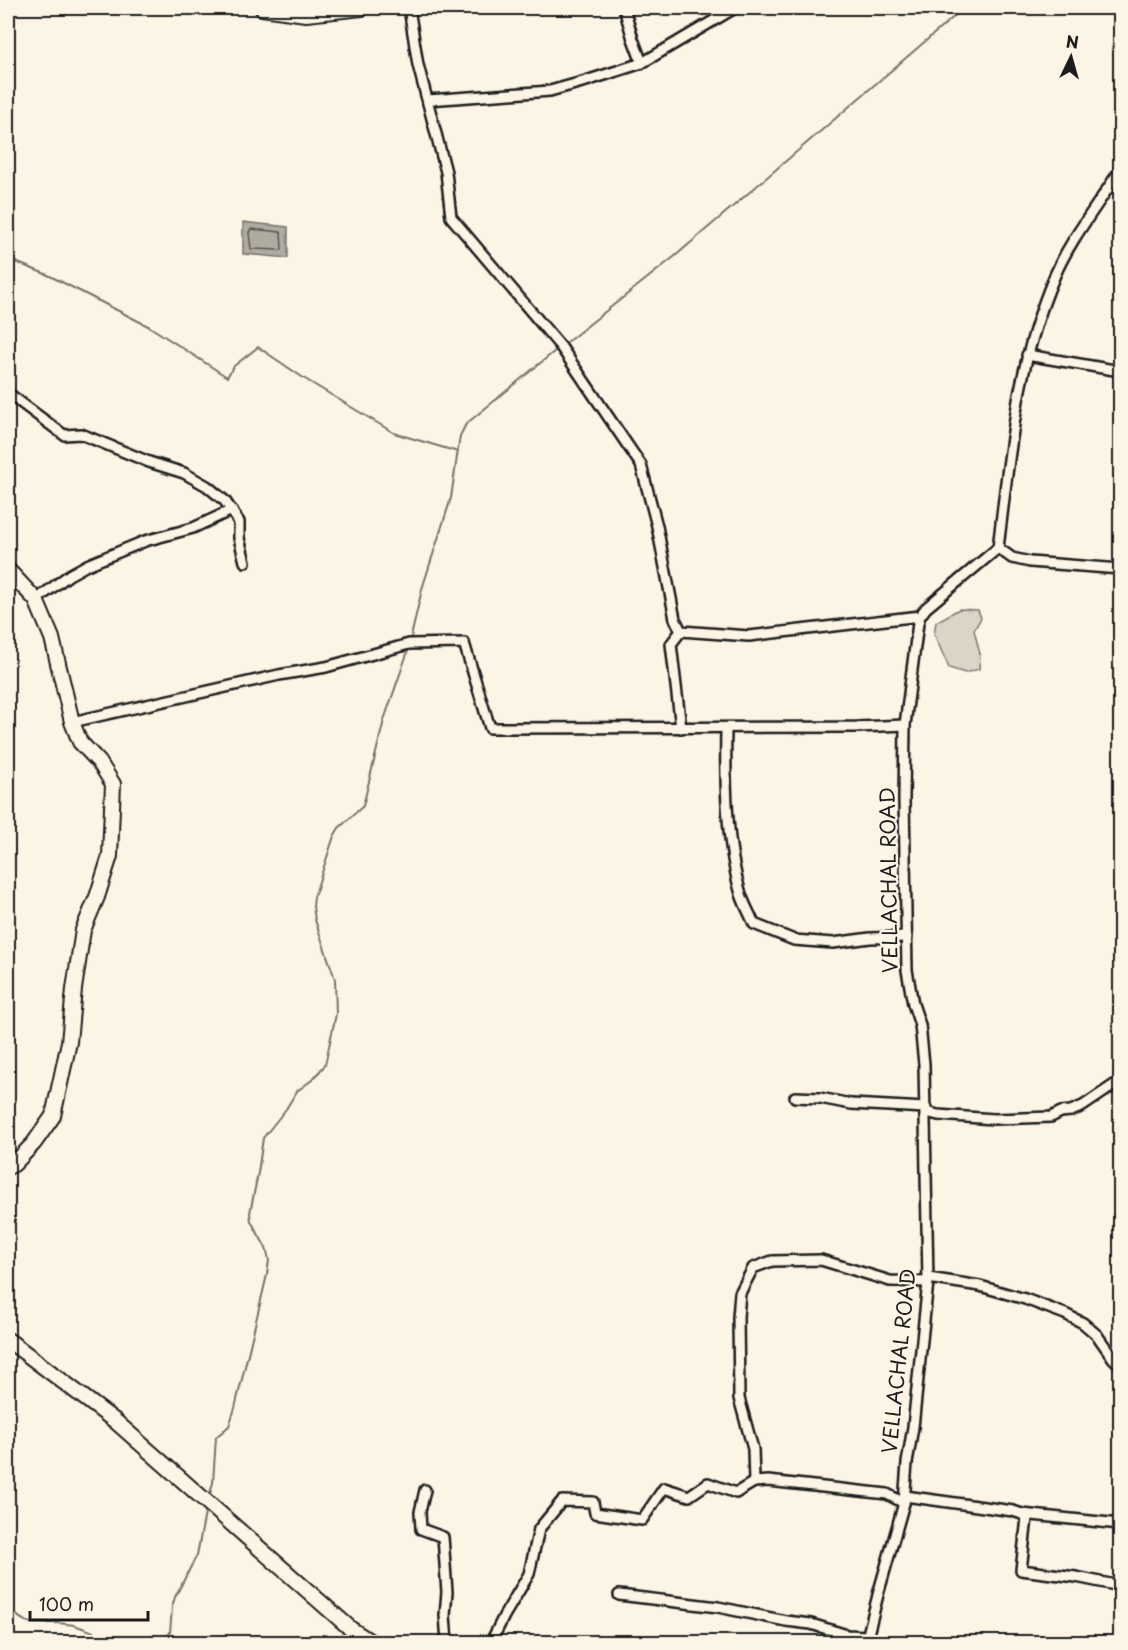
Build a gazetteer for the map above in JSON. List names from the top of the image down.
{
  "streets": {
    "street": ["VELLACHAL ROAD"]
  },
  "scale_bar": "100 m",
  "north": "top"
}
